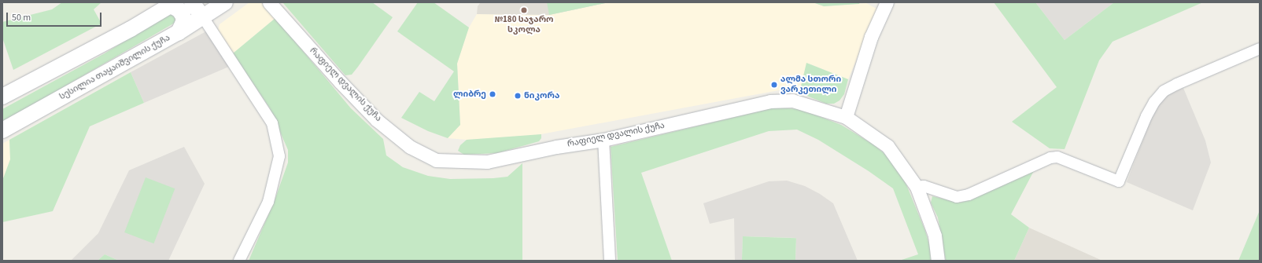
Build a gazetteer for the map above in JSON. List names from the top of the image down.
{
  "streets": {
    "main road": ["სესილია თაყაიშვილის ქუჩა"],
    "street": ["რაფიელ დვალის ქუჩა"]
  },
  "places": [
    "№180 საჯარო სკოლა",
    "ალმა სთორი ვარკეთილი",
    "ლიბრე",
    "ნიკორა"
  ],
  "scale_bar": "50 m"
}
